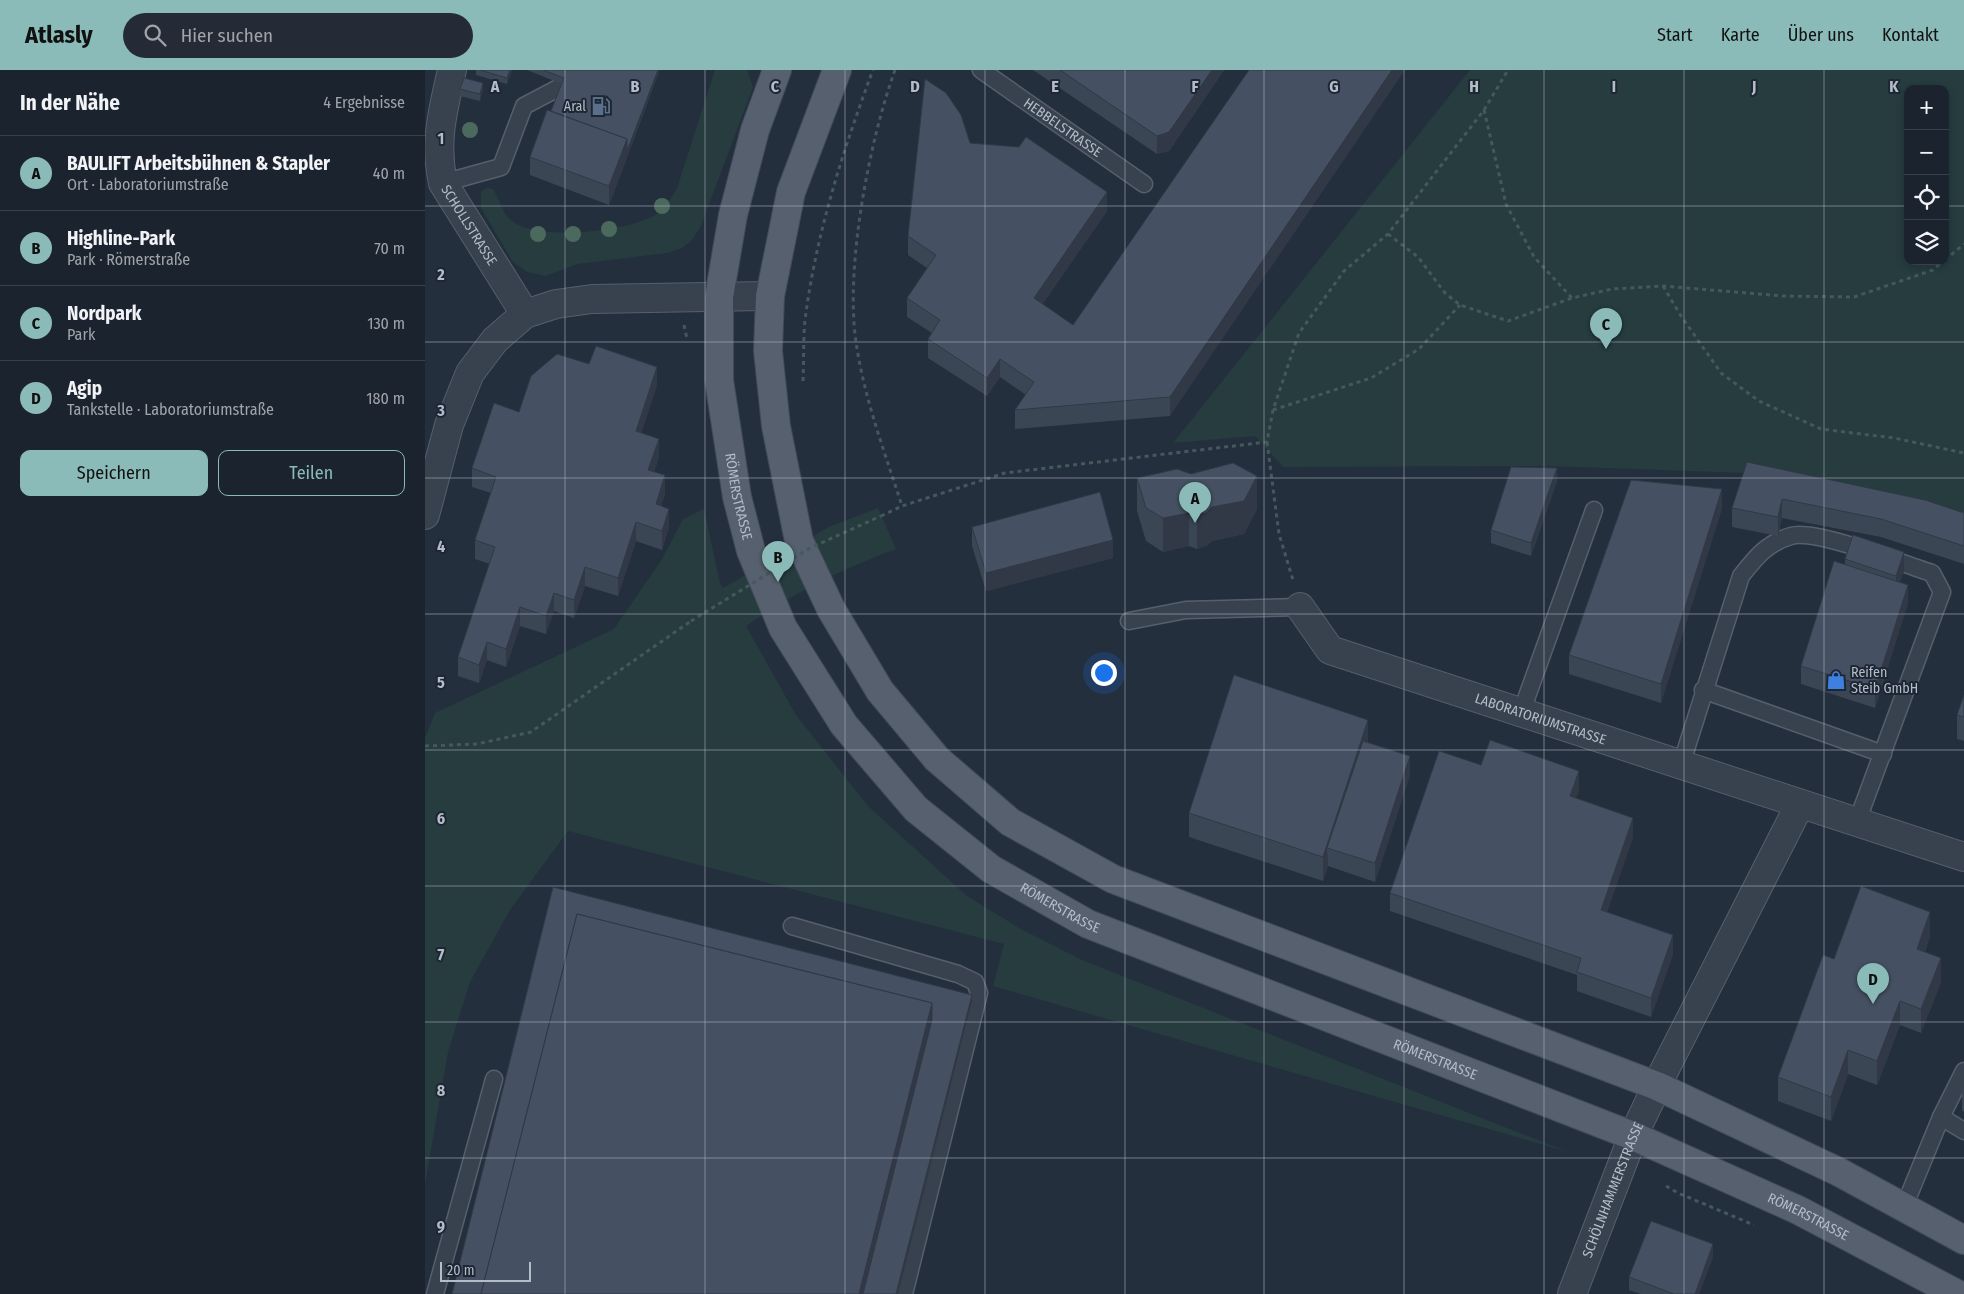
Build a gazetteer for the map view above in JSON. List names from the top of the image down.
{
  "streets": {
    "main road": ["RÖMERSTRASSE"],
    "street": ["SCHOLLSTRASSE", "LABORATORIUMSTRASSE", "SCHÖLNHAMMERSTRASSE"],
    "lane": ["HEBBELSTRASSE"]
  },
  "crossings": [
    ["RÖMERSTRASSE", "SCHÖLNHAMMERSTRASSE"]
  ],
  "places": {
    "fuel station": ["Aral"],
    "shop": ["Reifen Steib GmbH"]
  },
  "scale_bar": "20 m",
  "page": {
    "header": "Atlasly",
    "search": "Hier suchen",
    "nav": [
      "Start",
      "Karte",
      "Über uns",
      "Kontakt"
    ],
    "heading": ["In der Nähe", "4 Ergebnisse"],
    "map_buttons": ["+", "−"],
    "list": [
      {
        "mark": "A",
        "name": "BAULIFT Arbeitsbühnen & Stapler",
        "note": "Ort · Laboratoriumstraße",
        "value": "40 m"
      },
      {
        "mark": "B",
        "name": "Highline-Park",
        "note": "Park · Römerstraße",
        "value": "70 m"
      },
      {
        "mark": "C",
        "name": "Nordpark",
        "note": "Park",
        "value": "130 m"
      },
      {
        "mark": "D",
        "name": "Agip",
        "note": "Tankstelle · Laboratoriumstraße",
        "value": "180 m"
      }
    ],
    "pins": [
      "C",
      "A",
      "B",
      "D"
    ],
    "buttons": ["Speichern", "Teilen"],
    "scale": "20 m"
  },
  "grid": {
    "columns": [
      "A",
      "B",
      "C",
      "D",
      "E",
      "F",
      "G",
      "H",
      "I",
      "J",
      "K"
    ],
    "rows": [
      "1",
      "2",
      "3",
      "4",
      "5",
      "6",
      "7",
      "8",
      "9"
    ]
  }
}
